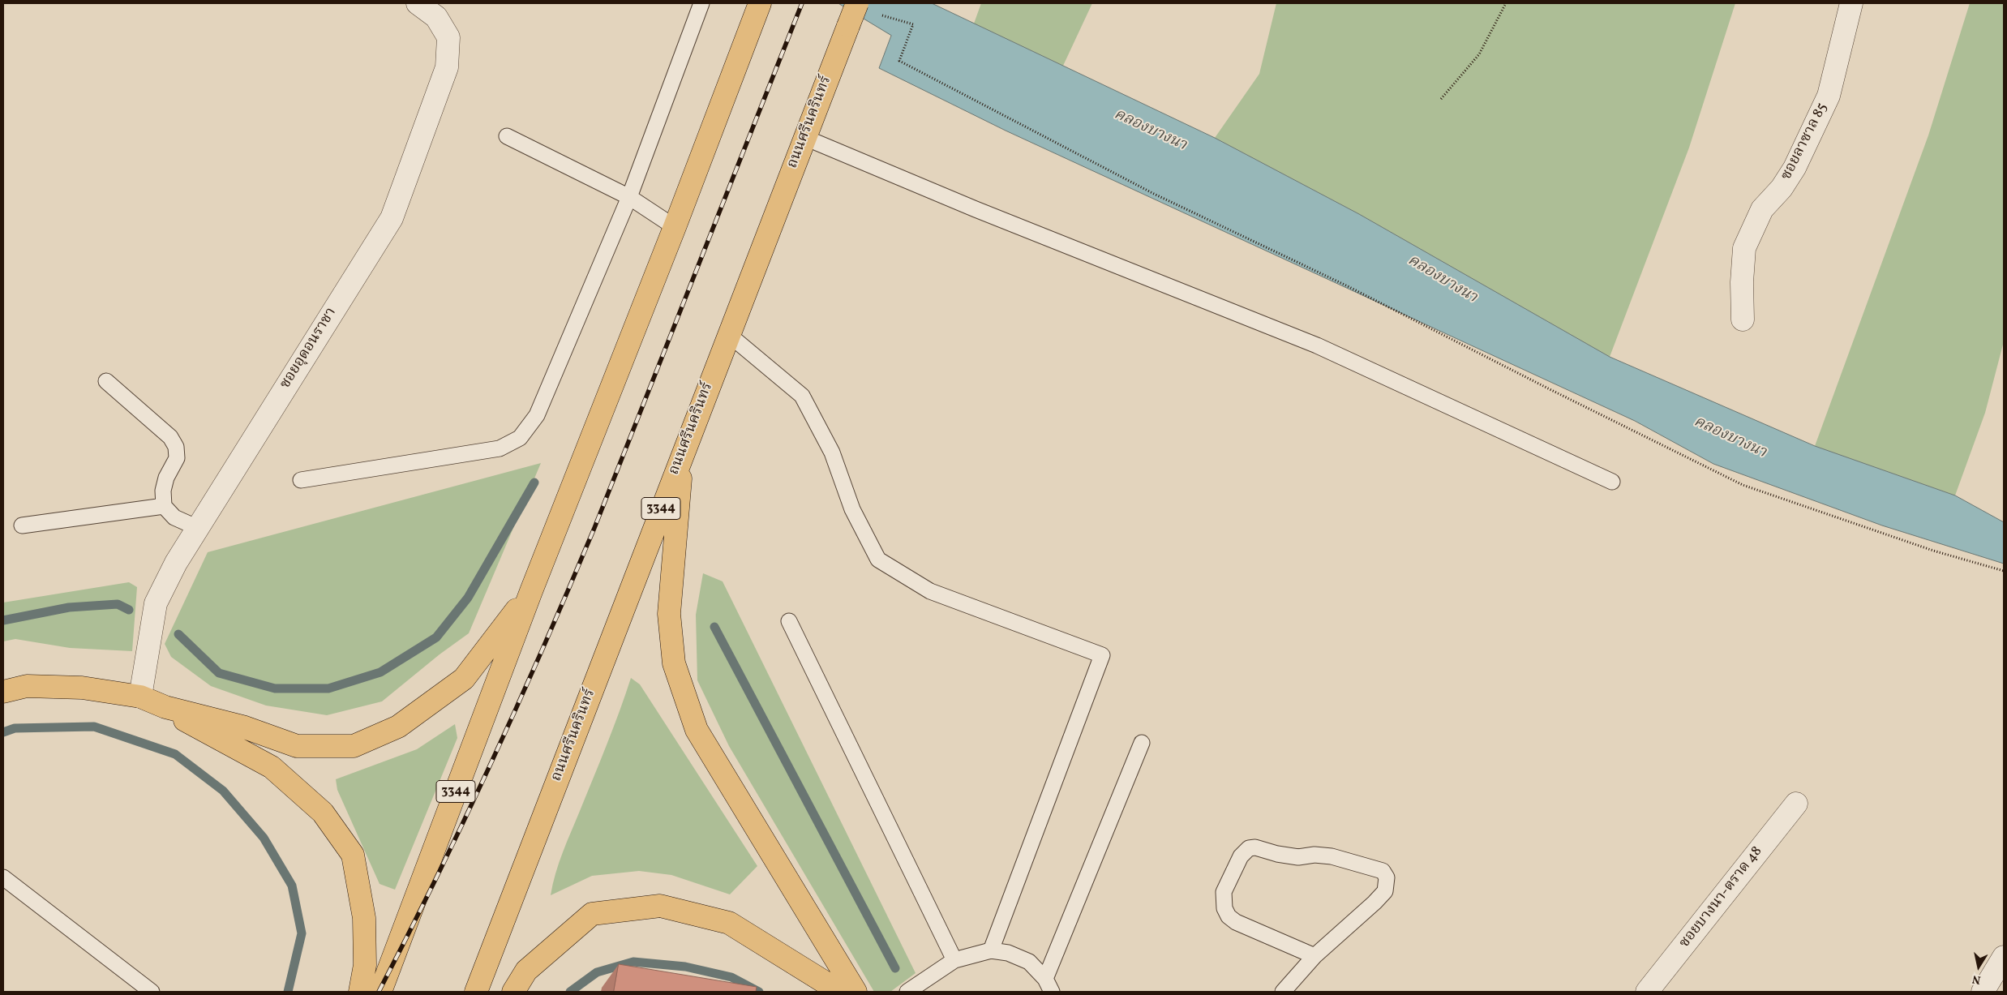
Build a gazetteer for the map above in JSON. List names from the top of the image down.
{
  "streets": {
    "main road": ["ถนนศรีนครินทร์", "3344"],
    "street": ["ซอยลาซาล 85", "ซอยอุดอนราชา", "ซอยบางนา-ตราด 48"]
  },
  "water": ["คลองบางนา"],
  "north": "bottom"
}
